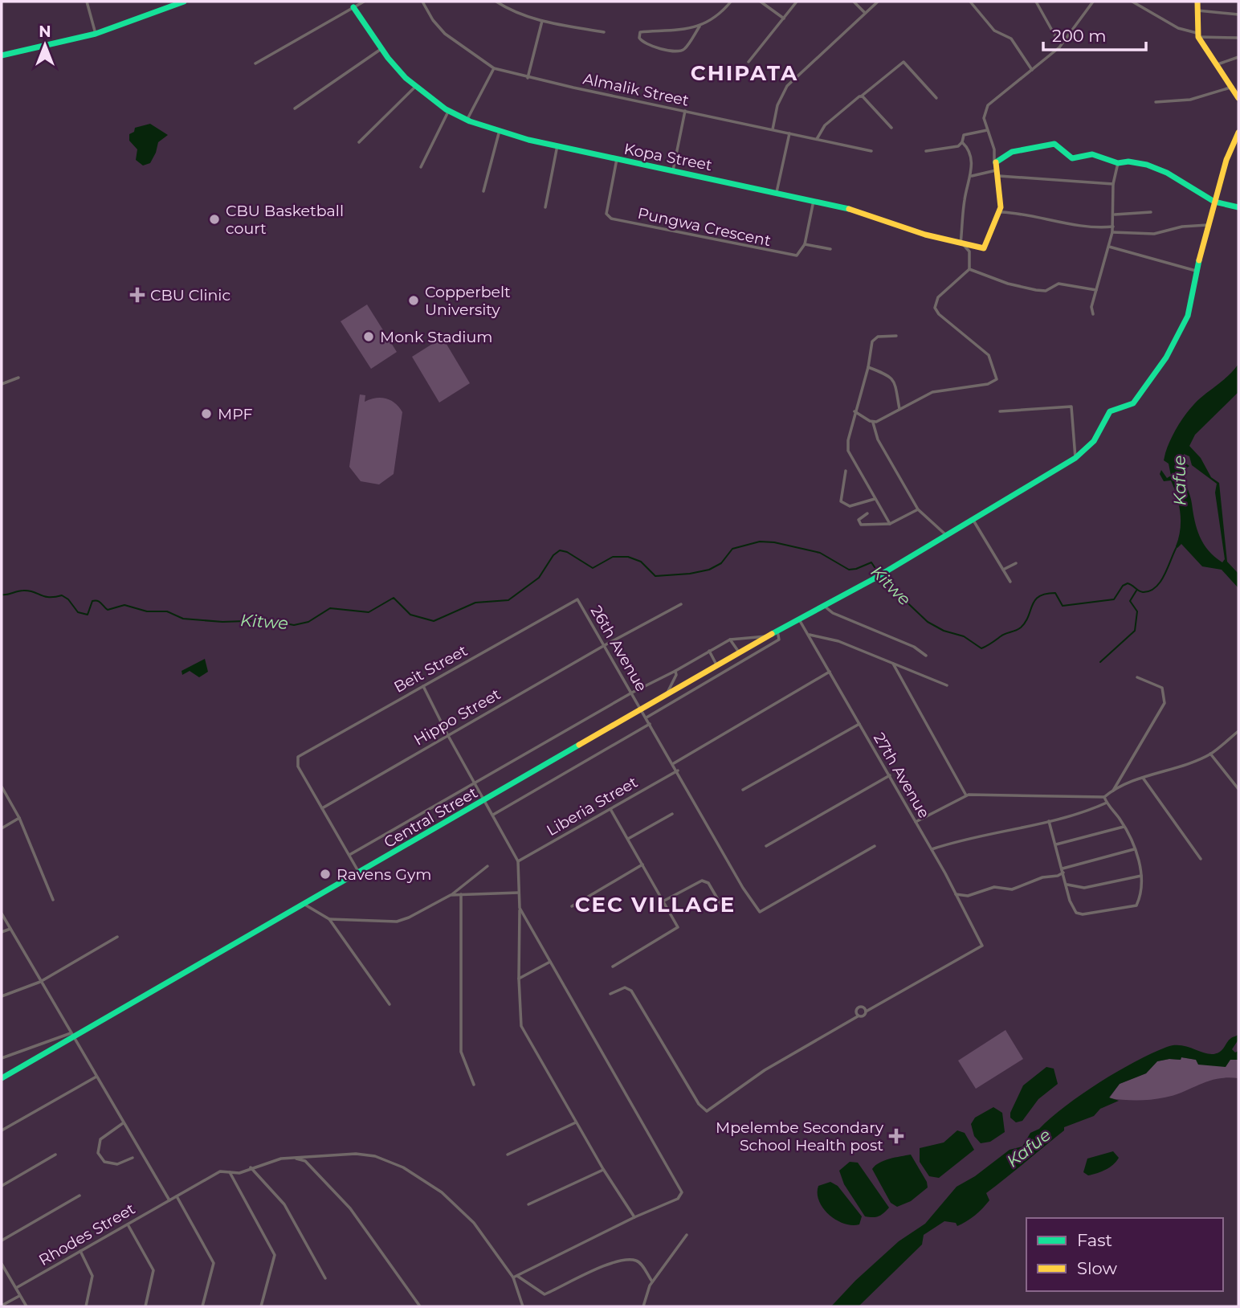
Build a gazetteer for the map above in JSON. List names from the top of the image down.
{
  "streets": {
    "street": [
      "Almalik Street",
      "Kopa Street",
      "Pungwa Crescent",
      "26th Avenue",
      "Beit Street",
      "Hippo Street",
      "27th Avenue",
      "Liberia Street",
      "Central Street",
      "Rhodes Street"
    ]
  },
  "crossings": [
    ["Kopa Street", "Pungwa Crescent"],
    ["26th Avenue", "Beit Street"],
    ["26th Avenue", "Hippo Street"],
    ["26th Avenue", "Liberia Street"],
    ["26th Avenue", "Central Street"],
    ["Beit Street", "Hippo Street"],
    ["27th Avenue", "Central Street"]
  ],
  "districts": ["CHIPATA", "CEC VILLAGE"],
  "water": ["Kafue", "Kitwe"],
  "places": {
    "other": [
      "CBU Basketball court",
      "Copperbelt University",
      "Monk Stadium",
      "MPF",
      "Ravens Gym"
    ],
    "health": ["CBU Clinic", "Mpelembe Secondary School Health post"]
  },
  "legend": ["Fast", "Slow"],
  "scale_bar": "200 m",
  "north": "top"
}
